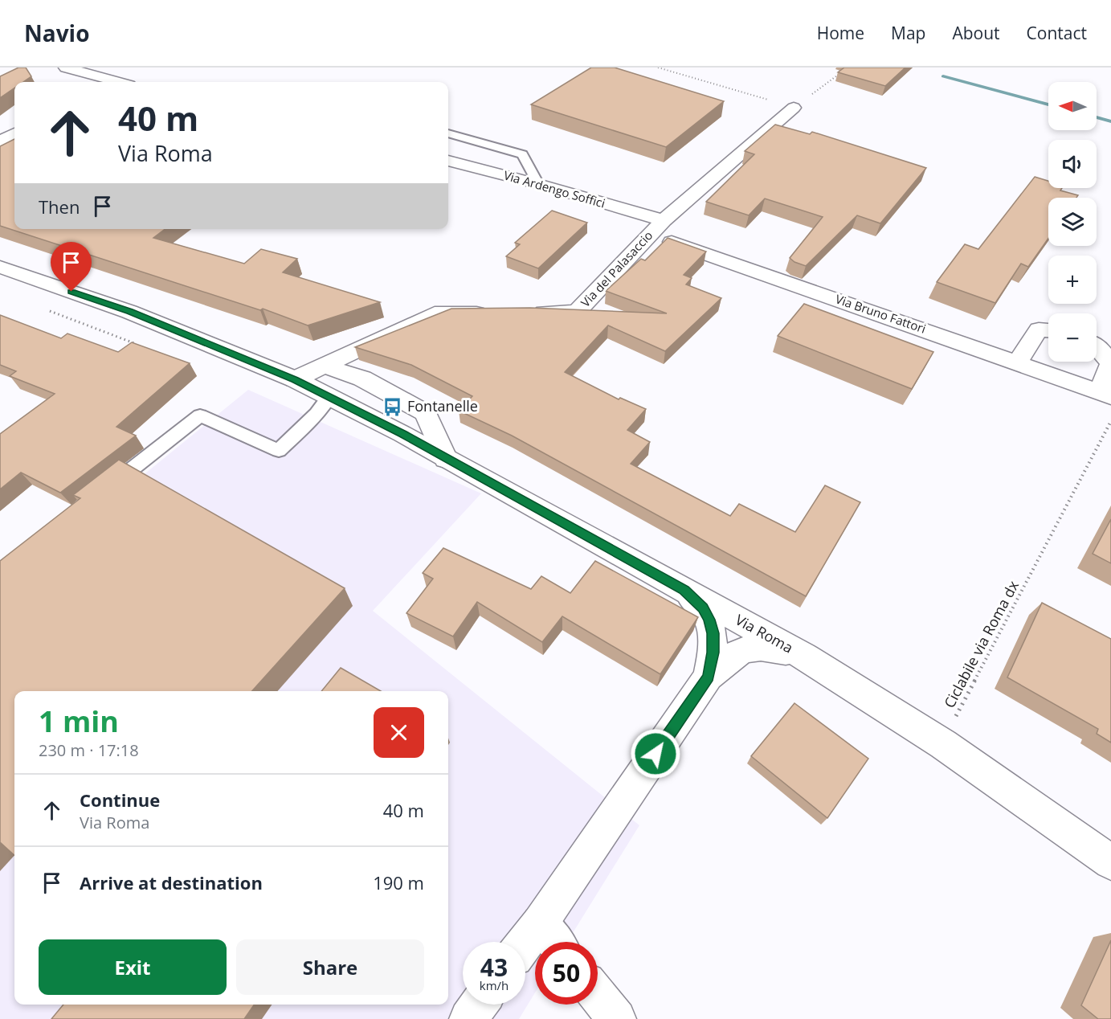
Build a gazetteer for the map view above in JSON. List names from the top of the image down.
{
  "streets": {
    "street": [
      "Via Ardengo Soffici",
      "Via del Palasaccio",
      "Via Bruno Fattori",
      "Via Roma"
    ],
    "path": ["Ciclabile via Roma dx"]
  },
  "crossings": [
    ["Via Ardengo Soffici", "Via del Palasaccio"],
    ["Via del Palasaccio", "Via Bruno Fattori"]
  ],
  "places": {
    "bus stop": ["Fontanelle"]
  },
  "north": "left",
  "page": {
    "header": "Navio",
    "nav": [
      "Home",
      "Map",
      "About",
      "Contact"
    ],
    "map_buttons": ["+", "−"],
    "turn": ["40 m", "Via Roma"],
    "then": "Then",
    "heading": ["1 min", "230 m · 17:18"],
    "list": [
      {
        "name": "Continue",
        "note": "Via Roma",
        "value": "40 m"
      },
      {
        "name": "Arrive at destination",
        "value": "190 m"
      }
    ],
    "buttons": ["Exit", "Share"],
    "speed": "43 km/h",
    "limit": "50"
  }
}
